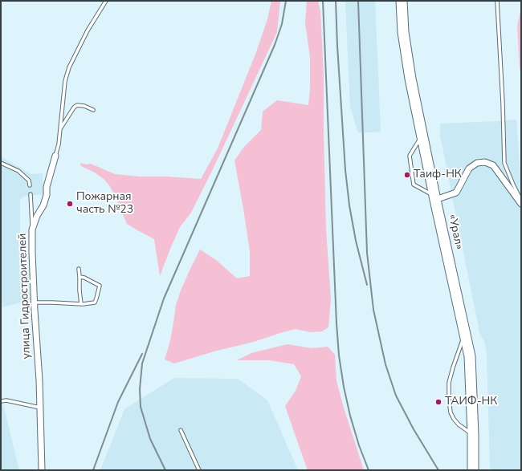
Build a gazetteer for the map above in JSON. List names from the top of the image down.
{
  "streets": {
    "highway": ["«Урал»"],
    "street": ["улица Гидростроителей"]
  },
  "places": ["Таиф-НК", "Пожарная часть №23", "ТАИФ-НК"]
}
